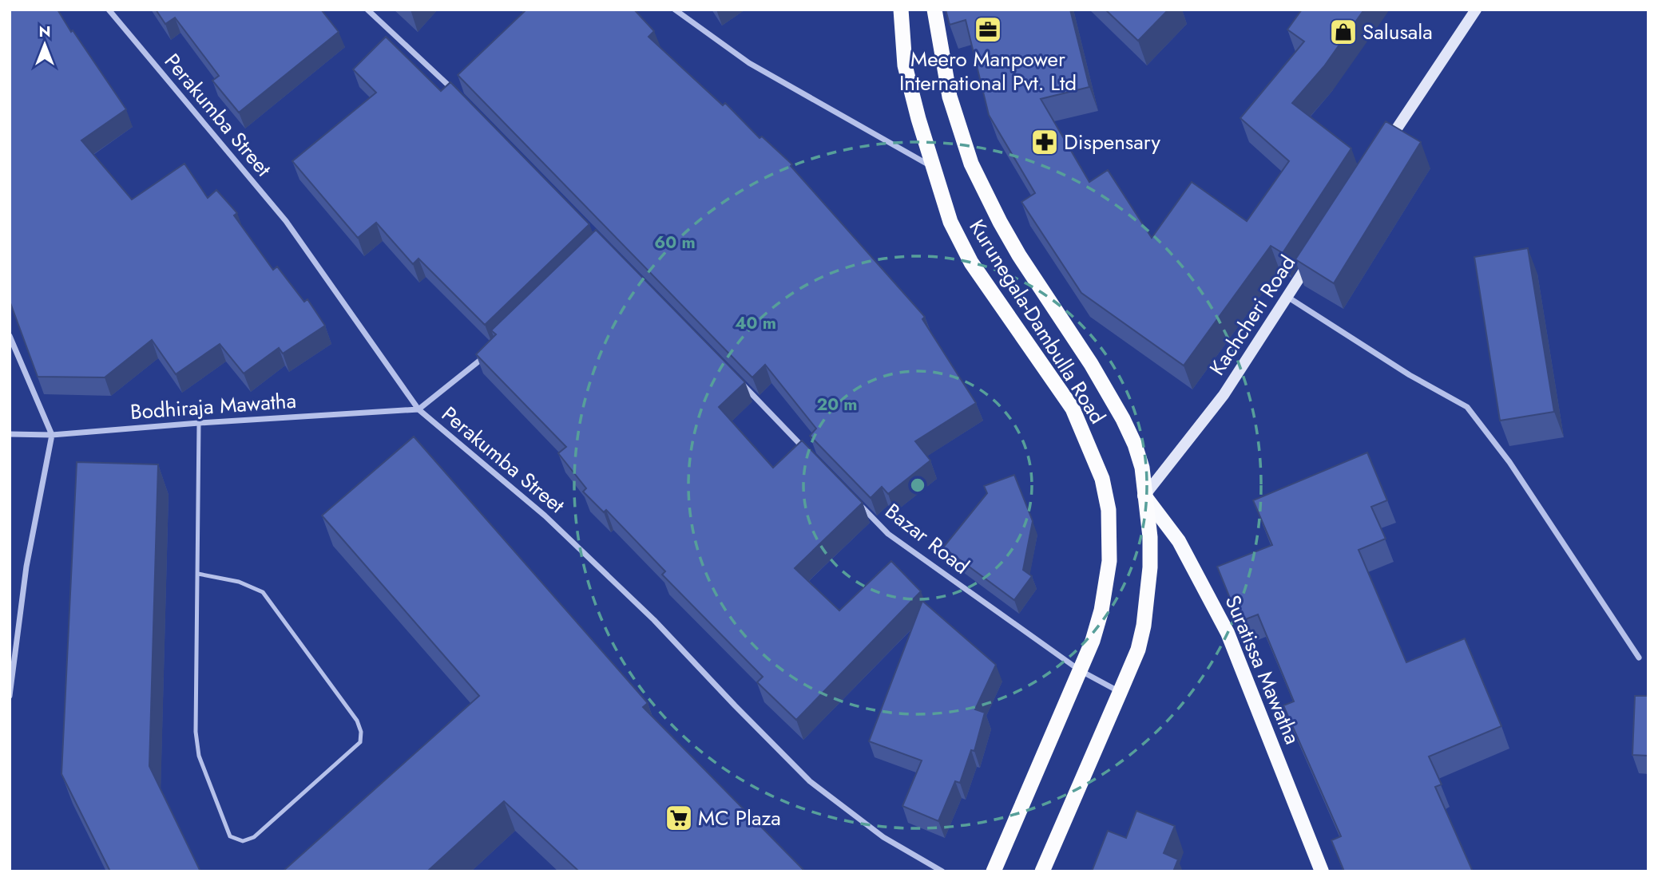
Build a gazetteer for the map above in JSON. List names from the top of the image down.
{
  "streets": {
    "highway": ["Kurunegala-Dambulla Road"],
    "main road": ["Kachcheri Road", "Suratissa Mawatha"],
    "street": ["Perakumba Street", "Bodhiraja Mawatha", "Bazar Road"]
  },
  "crossings": [
    ["Perakumba Street", "Bodhiraja Mawatha"],
    ["Kachcheri Road", "Kurunegala-Dambulla Road"],
    ["Kachcheri Road", "Suratissa Mawatha"],
    ["Kurunegala-Dambulla Road", "Bazar Road"],
    ["Kurunegala-Dambulla Road", "Suratissa Mawatha"]
  ],
  "places": {
    "office": ["Meero Manpower International Pvt. Ltd"],
    "shop": ["Salusala"],
    "pharmacy": ["Dispensary"],
    "supermarket": ["MC Plaza"]
  },
  "north": "top",
  "rings": ["60 m", "40 m", "20 m"]
}
